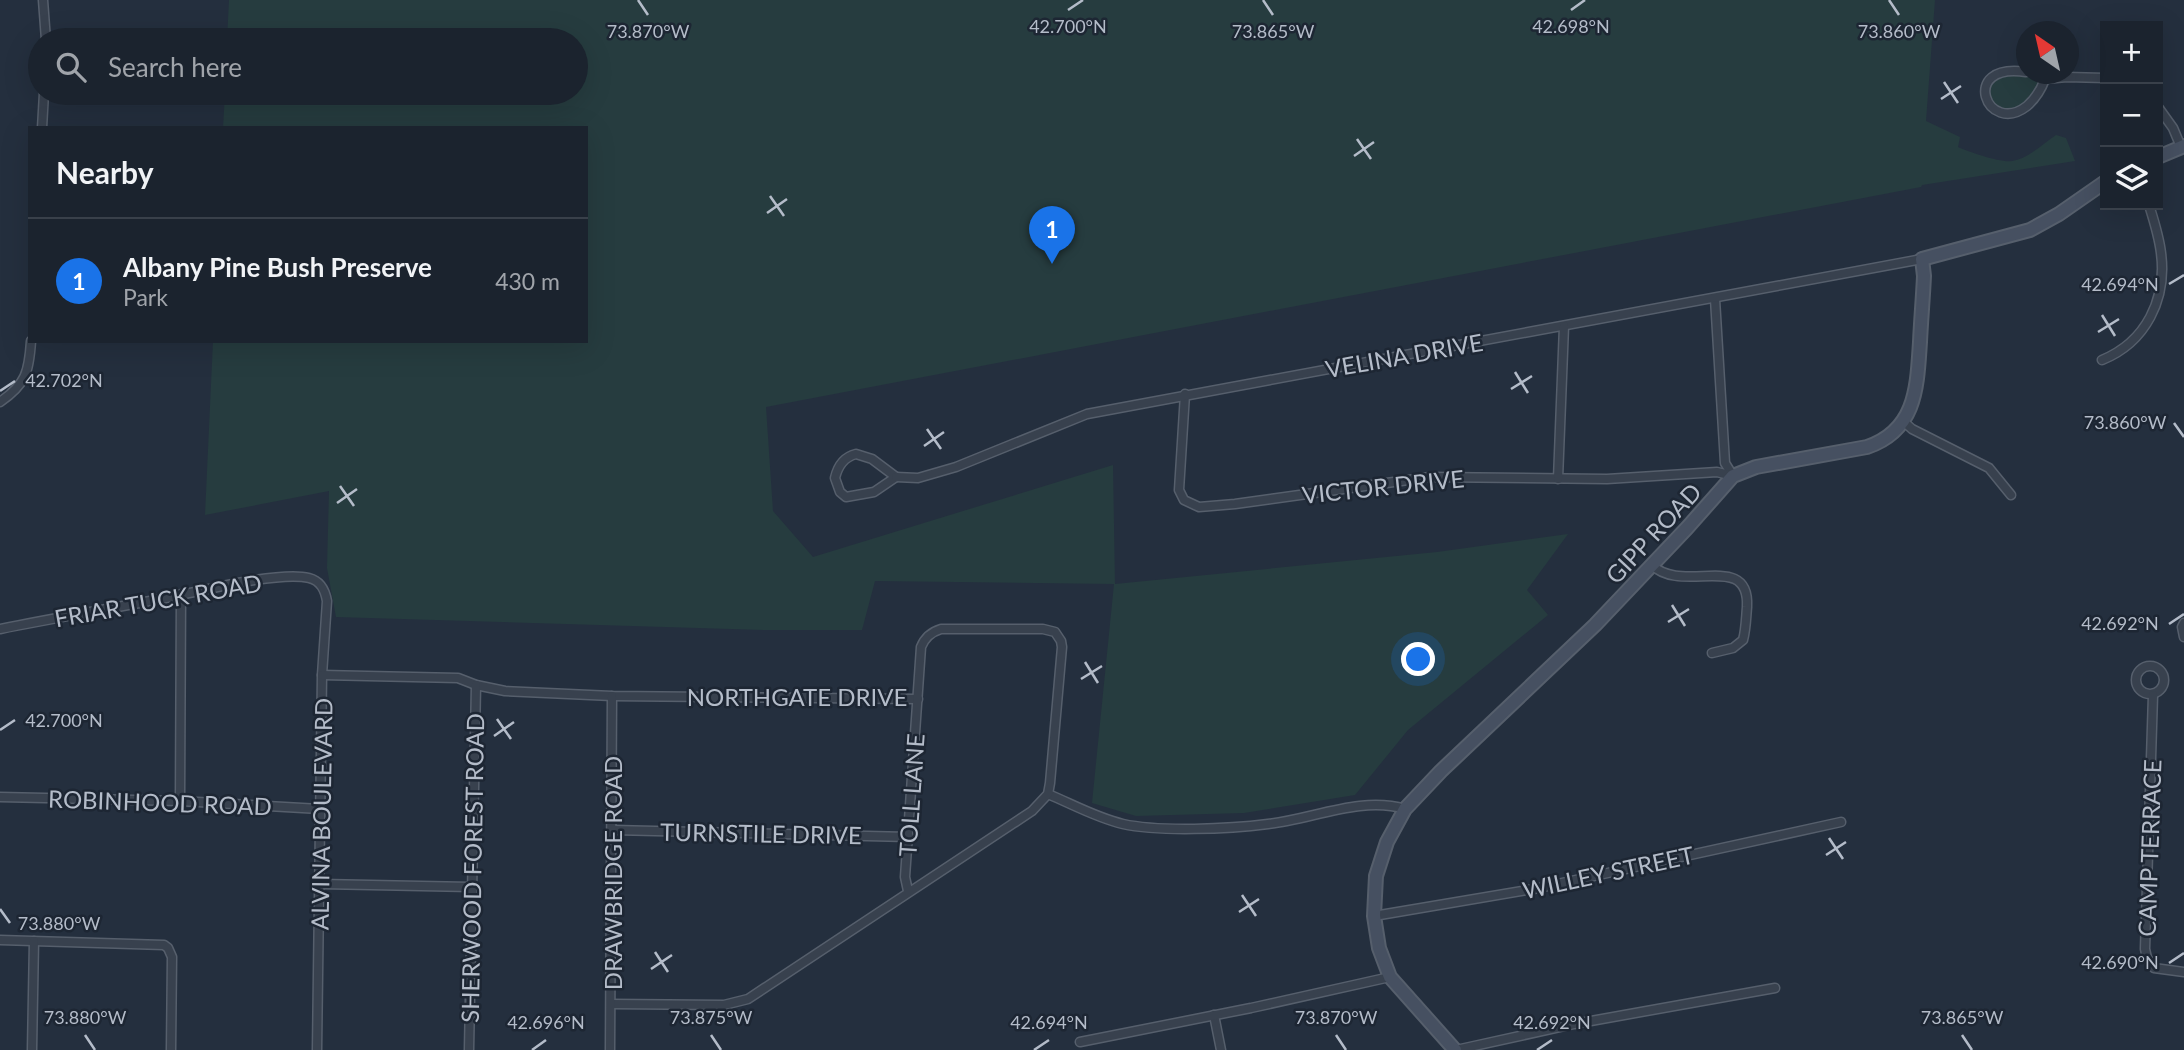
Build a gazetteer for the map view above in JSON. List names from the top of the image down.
{
  "streets": {
    "street": [
      "VELINA DRIVE",
      "VICTOR DRIVE",
      "GIPP ROAD",
      "FRIAR TUCK ROAD",
      "NORTHGATE DRIVE",
      "TOLL LANE",
      "ROBINHOOD ROAD",
      "ALVINA BOULEVARD",
      "TURNSTILE DRIVE",
      "CAMP TERRACE",
      "SHERWOOD FOREST ROAD",
      "WILLEY STREET",
      "DRAWBRIDGE ROAD"
    ]
  },
  "crossings": [
    ["VELINA DRIVE", "VICTOR DRIVE"],
    ["VELINA DRIVE", "GIPP ROAD"],
    ["VICTOR DRIVE", "GIPP ROAD"],
    ["GIPP ROAD", "WILLEY STREET"],
    ["FRIAR TUCK ROAD", "ALVINA BOULEVARD"],
    ["NORTHGATE DRIVE", "TOLL LANE"],
    ["NORTHGATE DRIVE", "ALVINA BOULEVARD"],
    ["NORTHGATE DRIVE", "SHERWOOD FOREST ROAD"],
    ["NORTHGATE DRIVE", "DRAWBRIDGE ROAD"],
    ["TOLL LANE", "TURNSTILE DRIVE"],
    ["ROBINHOOD ROAD", "ALVINA BOULEVARD"],
    ["TURNSTILE DRIVE", "DRAWBRIDGE ROAD"]
  ],
  "north": "top left",
  "page": {
    "map_buttons": ["+", "−"],
    "search": "Search here",
    "heading": "Nearby",
    "pins": "1",
    "list": [
      {
        "mark": "1",
        "name": "Albany Pine Bush Preserve",
        "note": "Park",
        "value": "430 m"
      }
    ]
  },
  "coordinates": [
    "42.700°N",
    "42.698°N",
    "73.860°W",
    "73.870°W",
    "73.865°W",
    "42.694°N",
    "42.702°N",
    "42.692°N",
    "73.880°W",
    "42.690°N",
    "73.875°W",
    "42.696°N"
  ]
}
